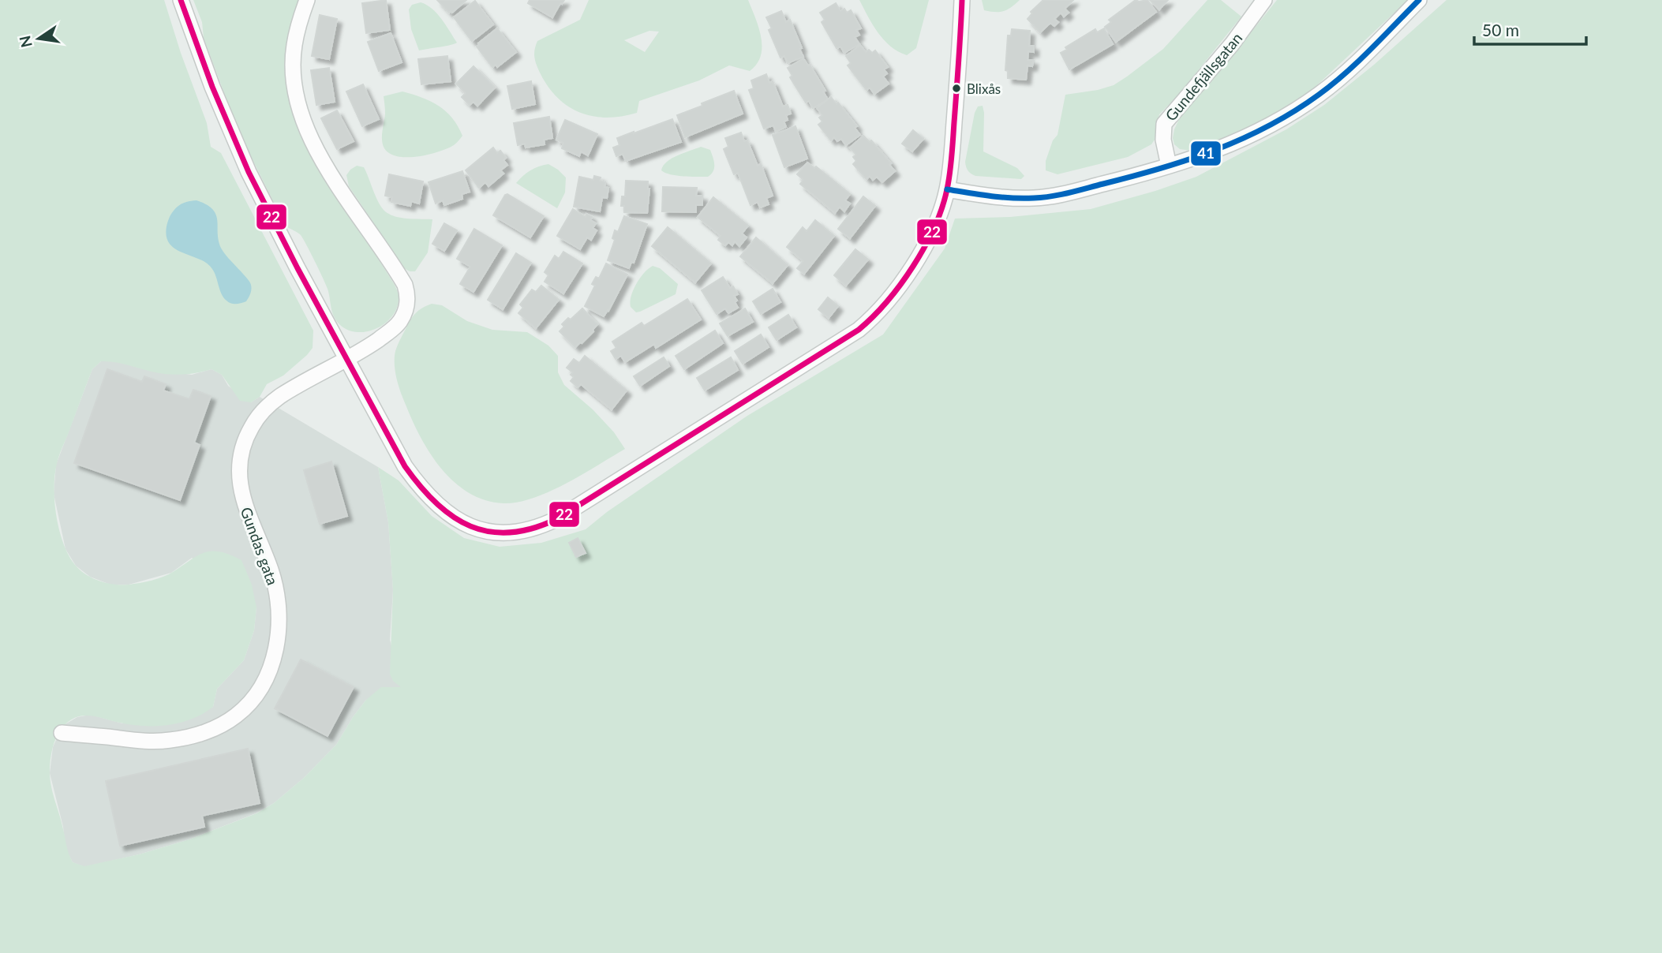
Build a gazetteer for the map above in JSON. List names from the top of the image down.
{
  "streets": {
    "street": ["Gundefjällsgatan", "Gundas gata"]
  },
  "places": ["Blixås"],
  "lines": ["transit line 22", "transit line 41"],
  "scale_bar": "50 m",
  "north": "left"
}
